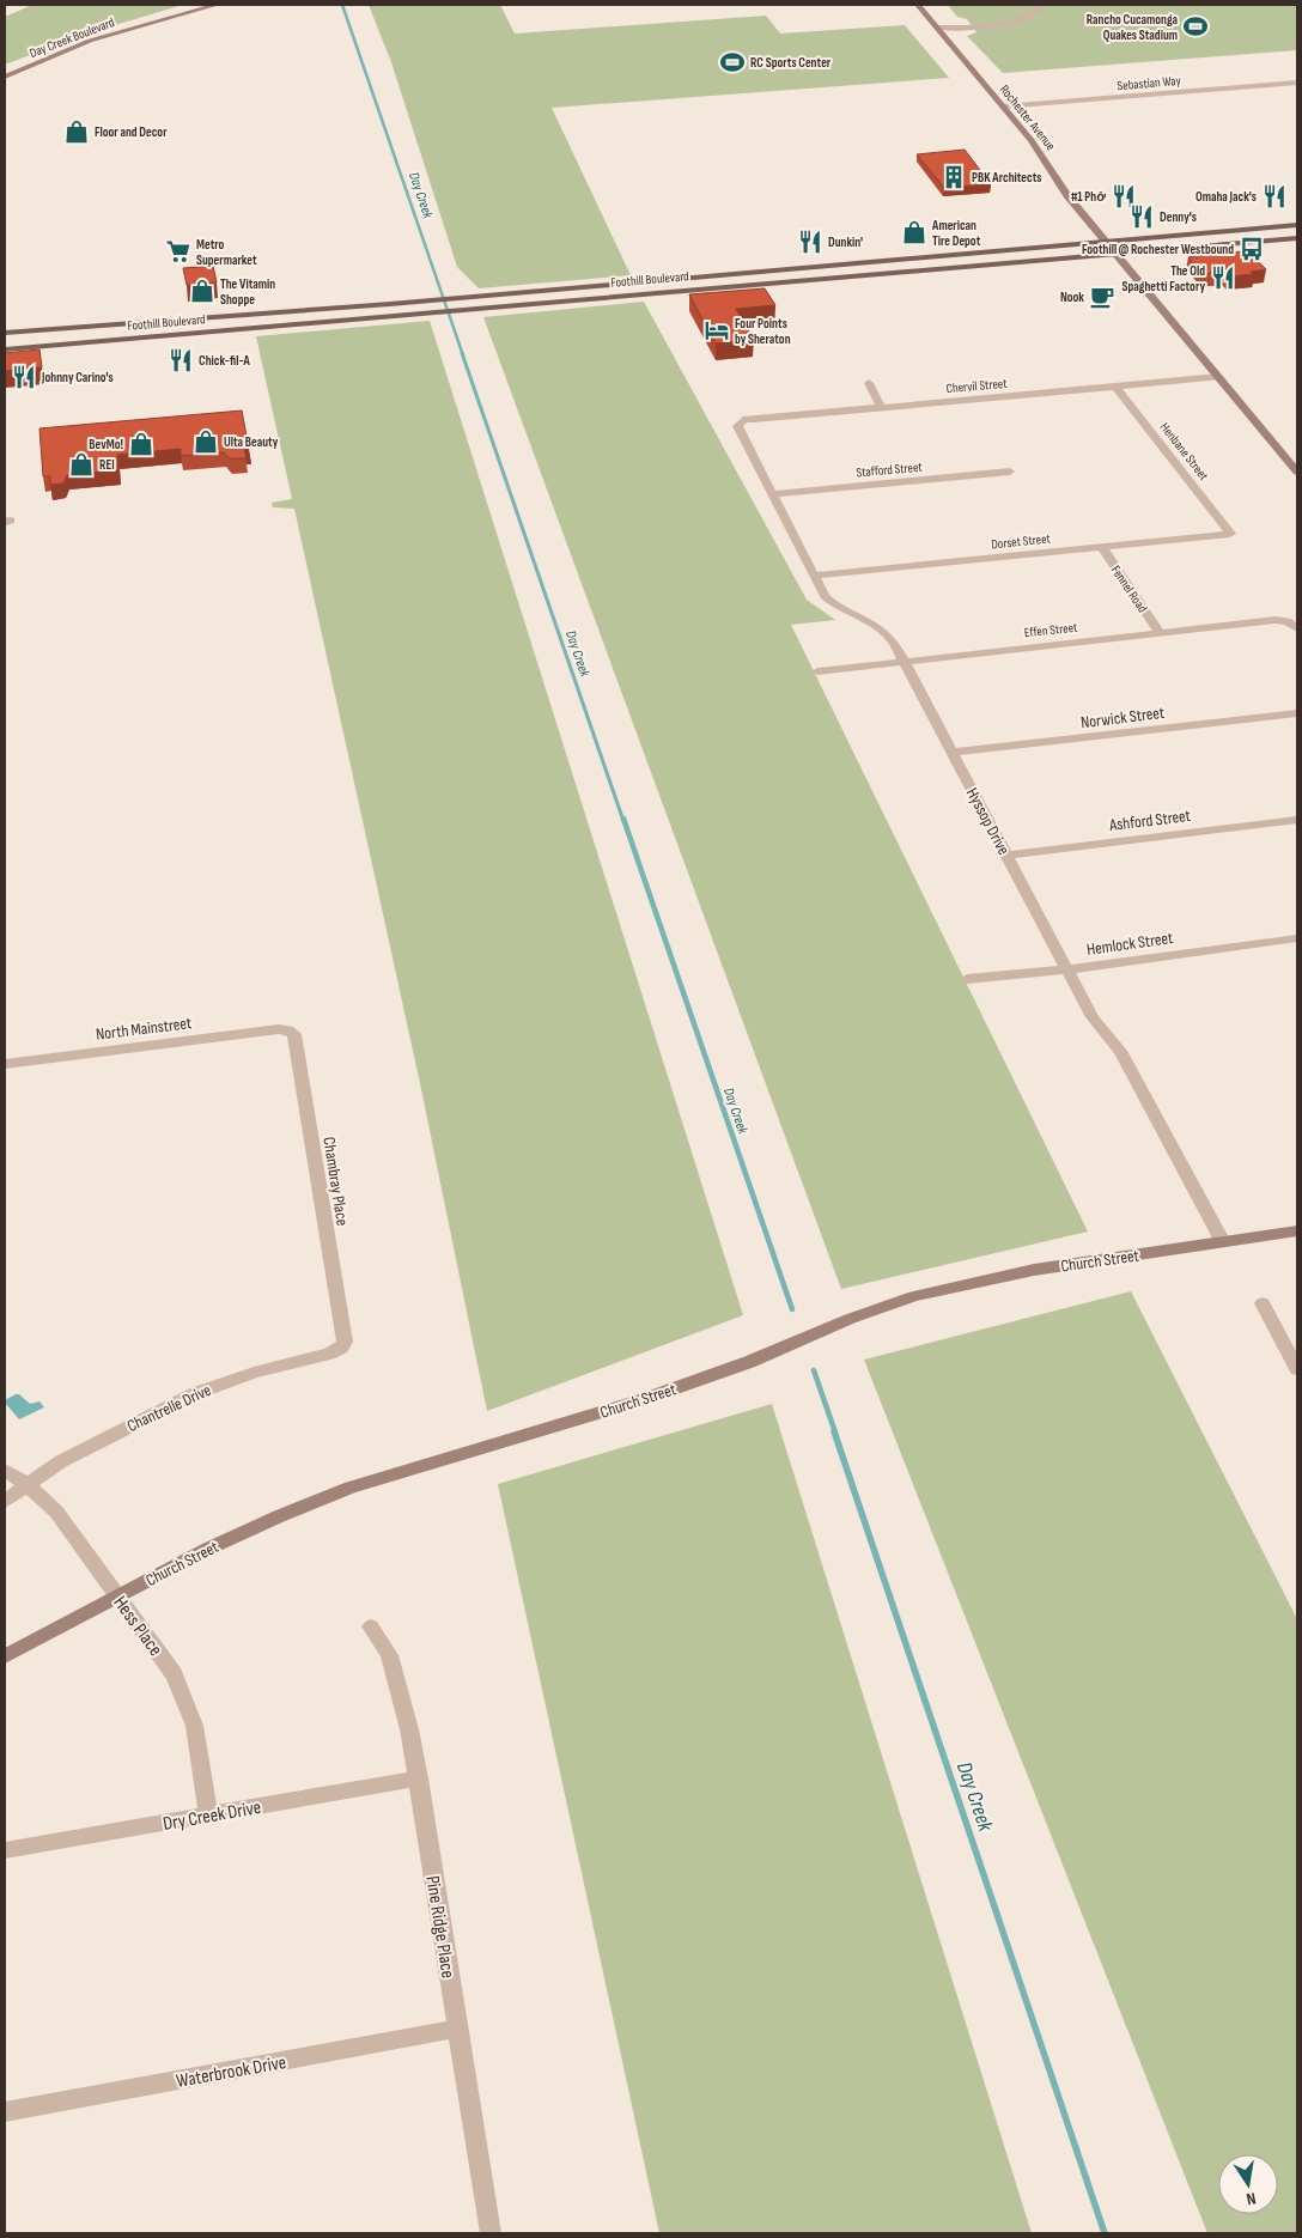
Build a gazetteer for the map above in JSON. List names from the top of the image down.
{
  "streets": {
    "main road": [
      "Day Creek Boulevard",
      "Rochester Avenue",
      "Foothill Boulevard",
      "Church Street"
    ],
    "street": [
      "Sebastian Way",
      "Chervil Street",
      "Henbane Street",
      "Stafford Street",
      "Dorset Street",
      "Fennel Road",
      "Effen Street",
      "Norwick Street",
      "Ashford Street",
      "Hyssop Drive",
      "Hemlock Street",
      "North Mainstreet",
      "Chambray Place",
      "Chantrelle Drive",
      "Hess Place",
      "Dry Creek Drive",
      "Pine Ridge Place",
      "Waterbrook Drive"
    ]
  },
  "crossings": [
    ["Sebastian Way", "Rochester Avenue"],
    ["Rochester Avenue", "Foothill Boulevard"],
    ["Rochester Avenue", "Chervil Street"],
    ["Chervil Street", "Henbane Street"],
    ["Chervil Street", "Hyssop Drive"],
    ["Henbane Street", "Dorset Street"],
    ["Stafford Street", "Hyssop Drive"],
    ["Dorset Street", "Fennel Road"],
    ["Dorset Street", "Hyssop Drive"],
    ["Fennel Road", "Effen Street"],
    ["Effen Street", "Hyssop Drive"],
    ["Norwick Street", "Hyssop Drive"],
    ["Ashford Street", "Hyssop Drive"],
    ["Hyssop Drive", "Hemlock Street"],
    ["Hyssop Drive", "Church Street"],
    ["North Mainstreet", "Chambray Place"],
    ["Chambray Place", "Chantrelle Drive"],
    ["Church Street", "Hess Place"],
    ["Chantrelle Drive", "Hess Place"],
    ["Hess Place", "Dry Creek Drive"],
    ["Dry Creek Drive", "Pine Ridge Place"],
    ["Pine Ridge Place", "Waterbrook Drive"]
  ],
  "water": ["Day Creek"],
  "places": {
    "sports": ["Rancho Cucamonga Quakes Stadium", "RC Sports Center"],
    "shop": [
      "Floor and Decor",
      "American Tire Depot",
      "The Vitamin Shoppe",
      "Ulta Beauty",
      "BevMo!",
      "REI"
    ],
    "building": ["PBK Architects"],
    "restaurant": [
      "#1 Phở",
      "Omaha Jack's",
      "Denny's",
      "Dunkin'",
      "The Old Spaghetti Factory",
      "Chick-fil-A",
      "Johnny Carino's"
    ],
    "bus stop": ["Foothill @ Rochester Westbound"],
    "supermarket": ["Metro Supermarket"],
    "cafe": ["Nook"],
    "hotel": ["Four Points by Sheraton"]
  },
  "north": "bottom"
}
